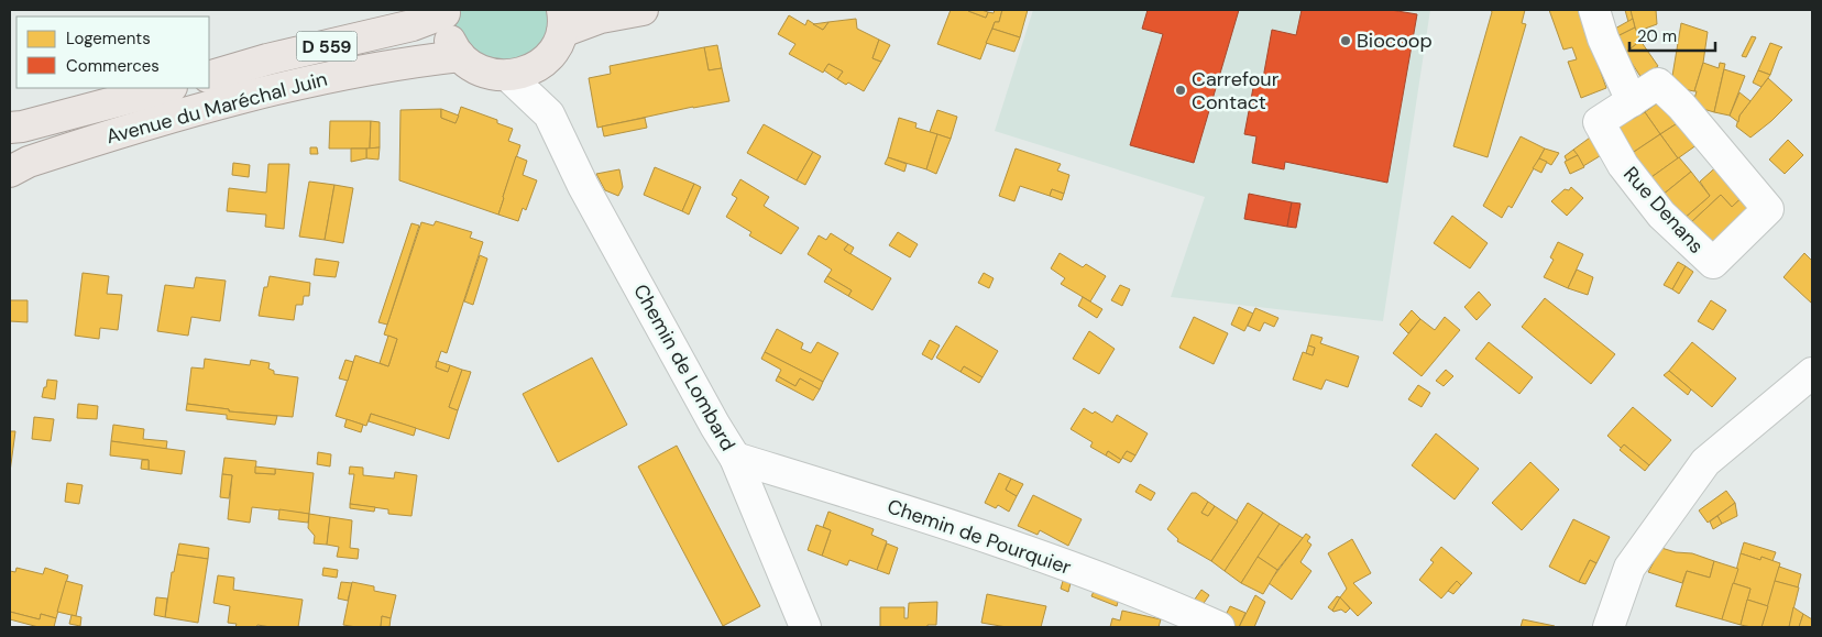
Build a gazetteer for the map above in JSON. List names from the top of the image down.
{
  "streets": {
    "main road": ["D 559", "Avenue du Maréchal Juin"],
    "street": ["Rue Denans", "Chemin de Lombard", "Chemin de Pourquier"]
  },
  "crossings": [
    ["Chemin de Lombard", "Chemin de Pourquier"]
  ],
  "places": ["Biocoop", "Carrefour Contact"],
  "legend": ["Logements", "Commerces"],
  "scale_bar": "20 m"
}
